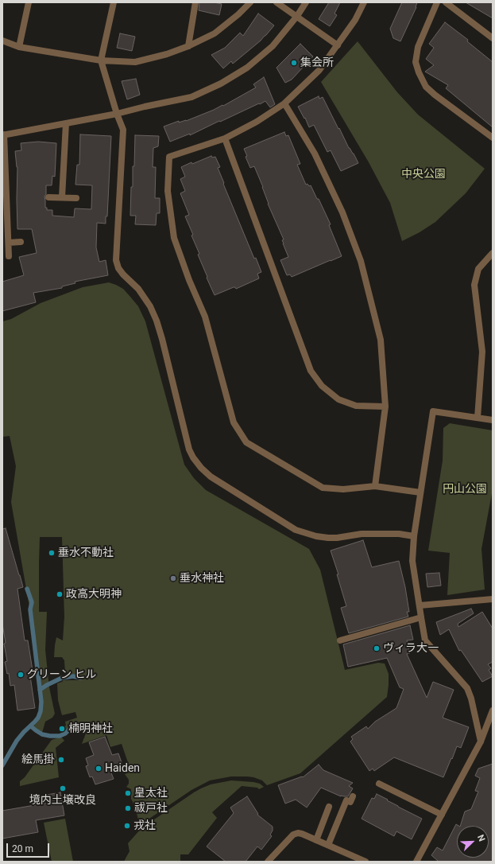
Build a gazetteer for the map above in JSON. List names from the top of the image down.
{
  "parks": ["中央公園", "円山公園"],
  "places": [
    "集会所",
    "垂水不動社",
    "垂水神社",
    "政高大明神",
    "ヴィラ大一",
    "グリーン ヒル",
    "楠明神社",
    "絵馬掛",
    "Haiden",
    "境内土壌改良",
    "皇太社",
    "祓戸社",
    "戎社"
  ],
  "scale_bar": "20 m",
  "north": "top right"
}
